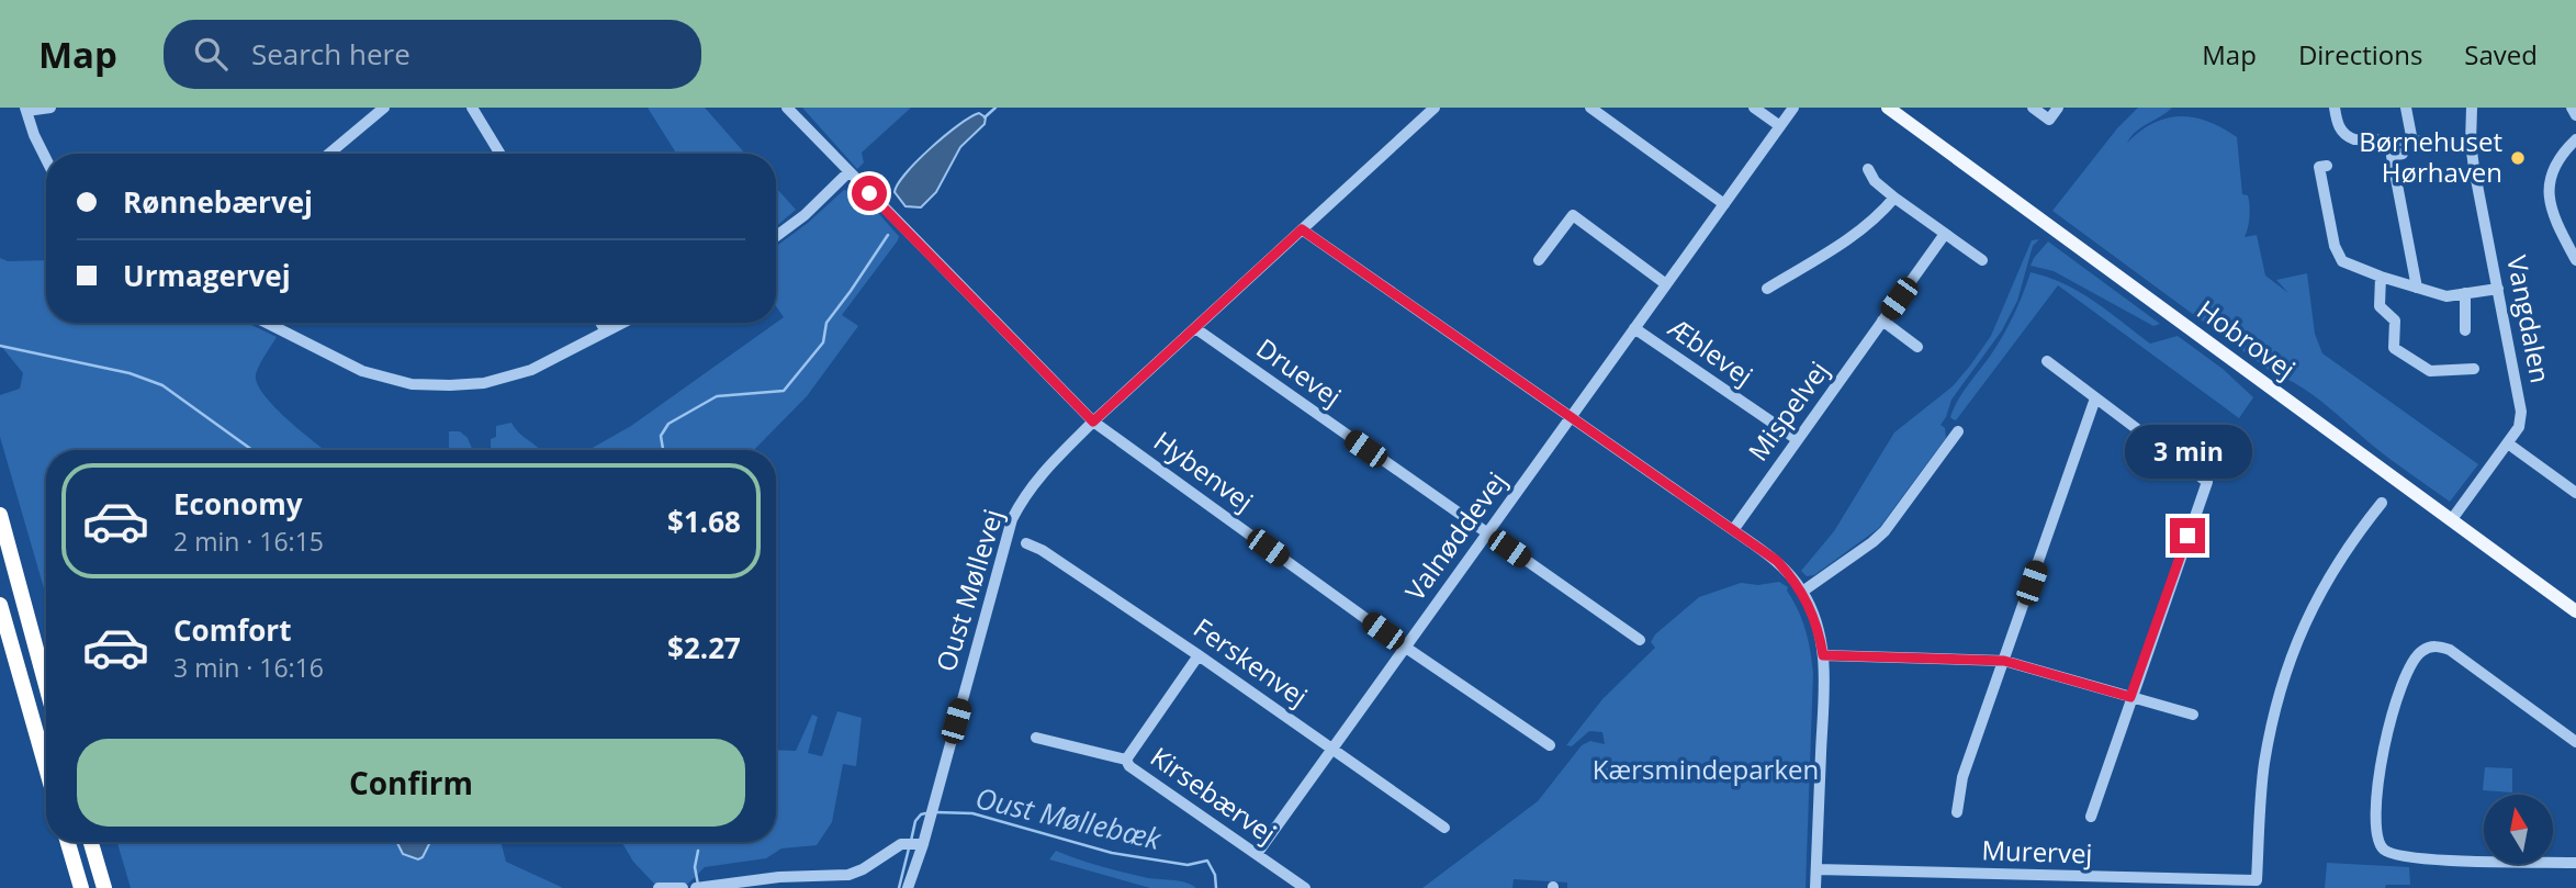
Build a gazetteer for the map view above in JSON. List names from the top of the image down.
{
  "streets": {
    "main road": ["Hobrovej"],
    "street": [
      "Vangdalen",
      "Æblevej",
      "Druevej",
      "Mispelvej",
      "Hybenvej",
      "Valnøddevej",
      "Oust Møllevej",
      "Ferskenvej",
      "Kirsebærvej",
      "Murervej"
    ]
  },
  "crossings": [
    ["Vangdalen", "Hobrovej"],
    ["Æblevej", "Mispelvej"],
    ["Æblevej", "Valnøddevej"],
    ["Druevej", "Valnøddevej"],
    ["Druevej", "Oust Møllevej"],
    ["Hybenvej", "Valnøddevej"],
    ["Hybenvej", "Oust Møllevej"],
    ["Valnøddevej", "Ferskenvej"],
    ["Valnøddevej", "Kirsebærvej"],
    ["Ferskenvej", "Kirsebærvej"]
  ],
  "water": ["Oust Møllebæk"],
  "parks": ["Kærsmindeparken"],
  "places": ["Børnehuset Hørhaven"],
  "north": "top",
  "page": {
    "header": "Map",
    "search": "Search here",
    "nav": ["Map", "Directions", "Saved"],
    "banner": ["Rønnebærvej", "Urmagervej"],
    "bubble": "3 min",
    "list": [
      {
        "name": "Economy",
        "note": "2 min · 16:15",
        "value": "$1.68"
      },
      {
        "name": "Comfort",
        "note": "3 min · 16:16",
        "value": "$2.27"
      }
    ],
    "buttons": "Confirm"
  }
}
